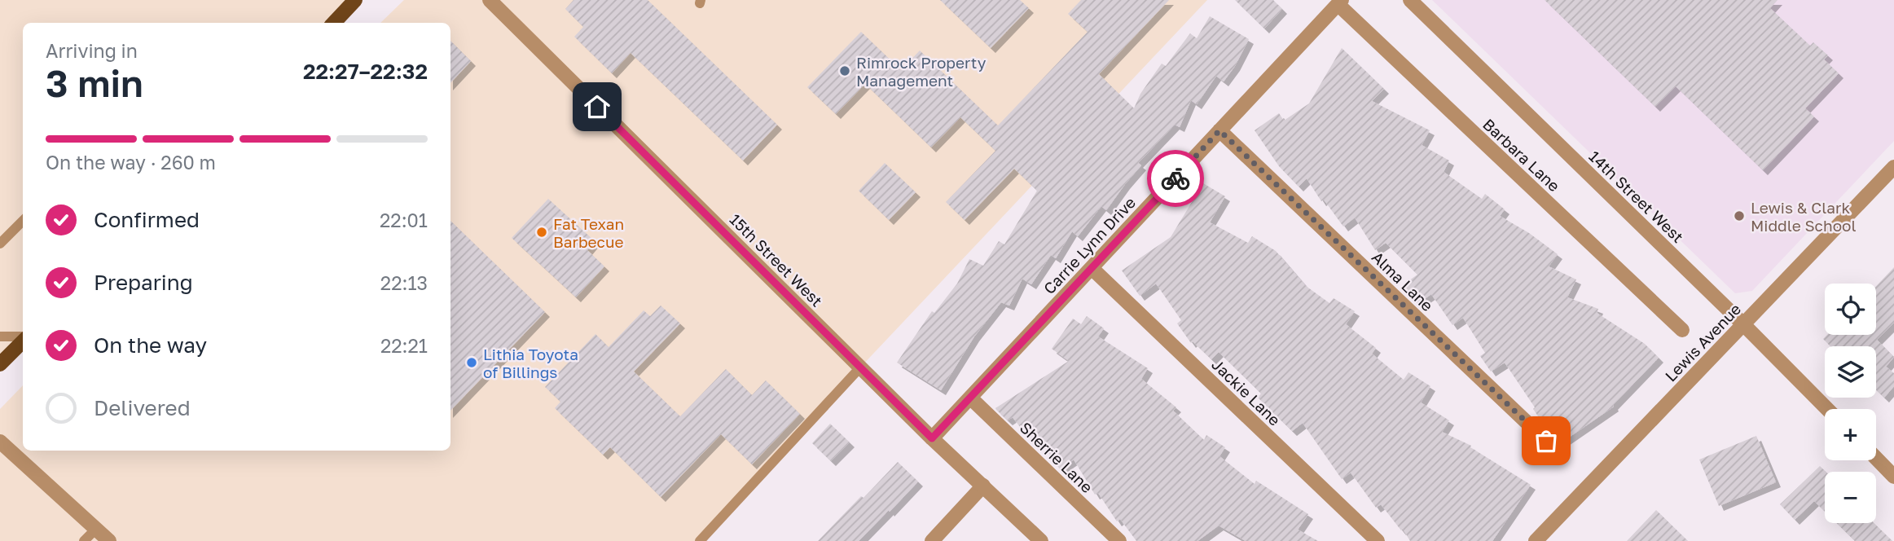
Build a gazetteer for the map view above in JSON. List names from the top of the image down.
{
  "streets": {
    "street": [
      "Barbara Lane",
      "14th Street West",
      "Carrie Lynn Drive",
      "15th Street West",
      "Alma Lane",
      "Lewis Avenue",
      "Jackie Lane",
      "Sherrie Lane"
    ]
  },
  "crossings": [
    ["Barbara Lane", "Carrie Lynn Drive"],
    ["14th Street West", "Lewis Avenue"],
    ["Carrie Lynn Drive", "15th Street West"],
    ["Carrie Lynn Drive", "Alma Lane"],
    ["Carrie Lynn Drive", "Jackie Lane"],
    ["Carrie Lynn Drive", "Sherrie Lane"]
  ],
  "places": [
    "Rimrock Property Management",
    "Lewis & Clark Middle School",
    "Fat Texan Barbecue",
    "Lithia Toyota of Billings"
  ],
  "page": {
    "heading": ["3 min", "Arriving in", "22:27–22:32"],
    "bar": "On the way · 260 m",
    "list": [
      ["Confirmed", "22:01"],
      ["Preparing", "22:13"],
      ["On the way", "22:21"],
      "Delivered"
    ],
    "map_buttons": ["+", "−"]
  }
}
